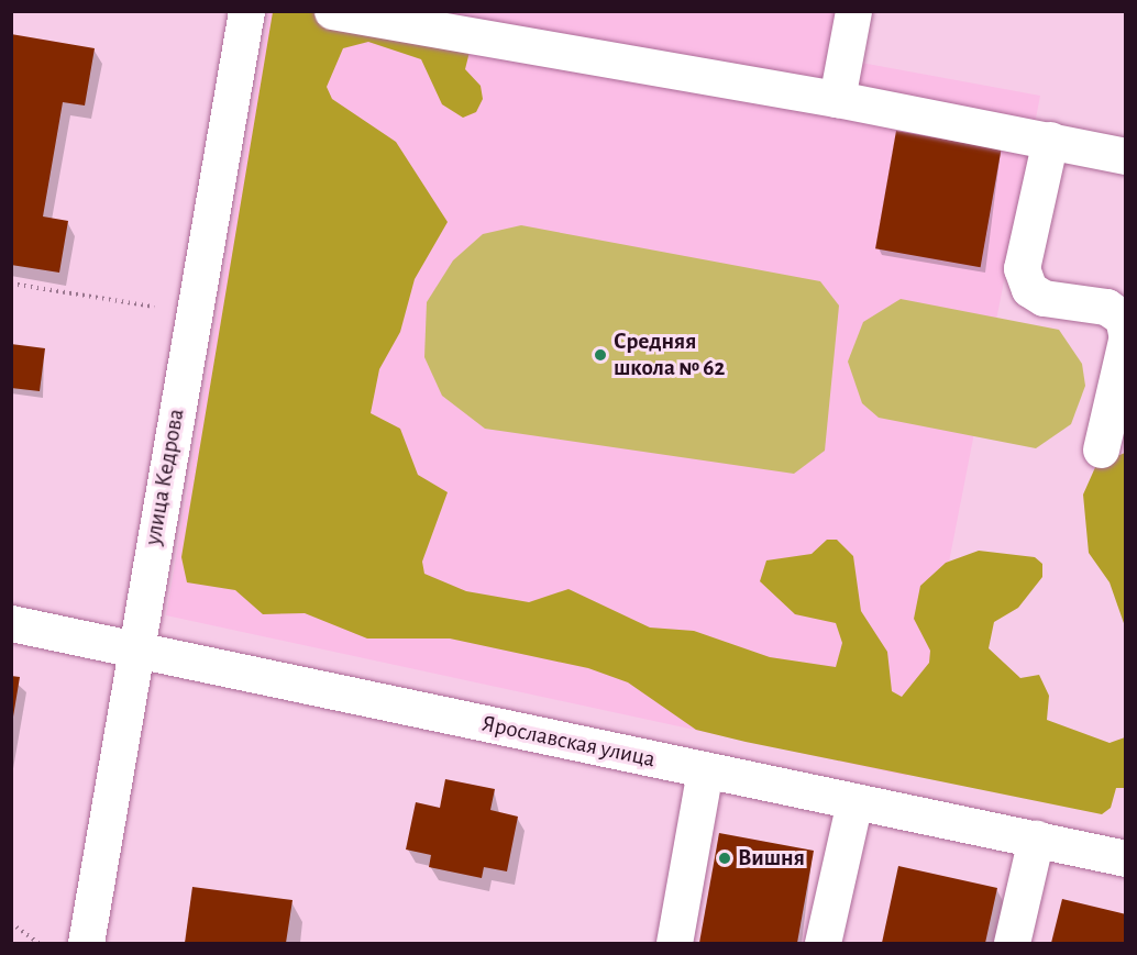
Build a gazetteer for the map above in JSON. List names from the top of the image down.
{
  "streets": {
    "street": ["улица Кедрова", "Ярославская улица"]
  },
  "crossings": [
    ["улица Кедрова", "Ярославская улица"]
  ],
  "places": ["Средняя школа № 62", "Вишня"]
}
